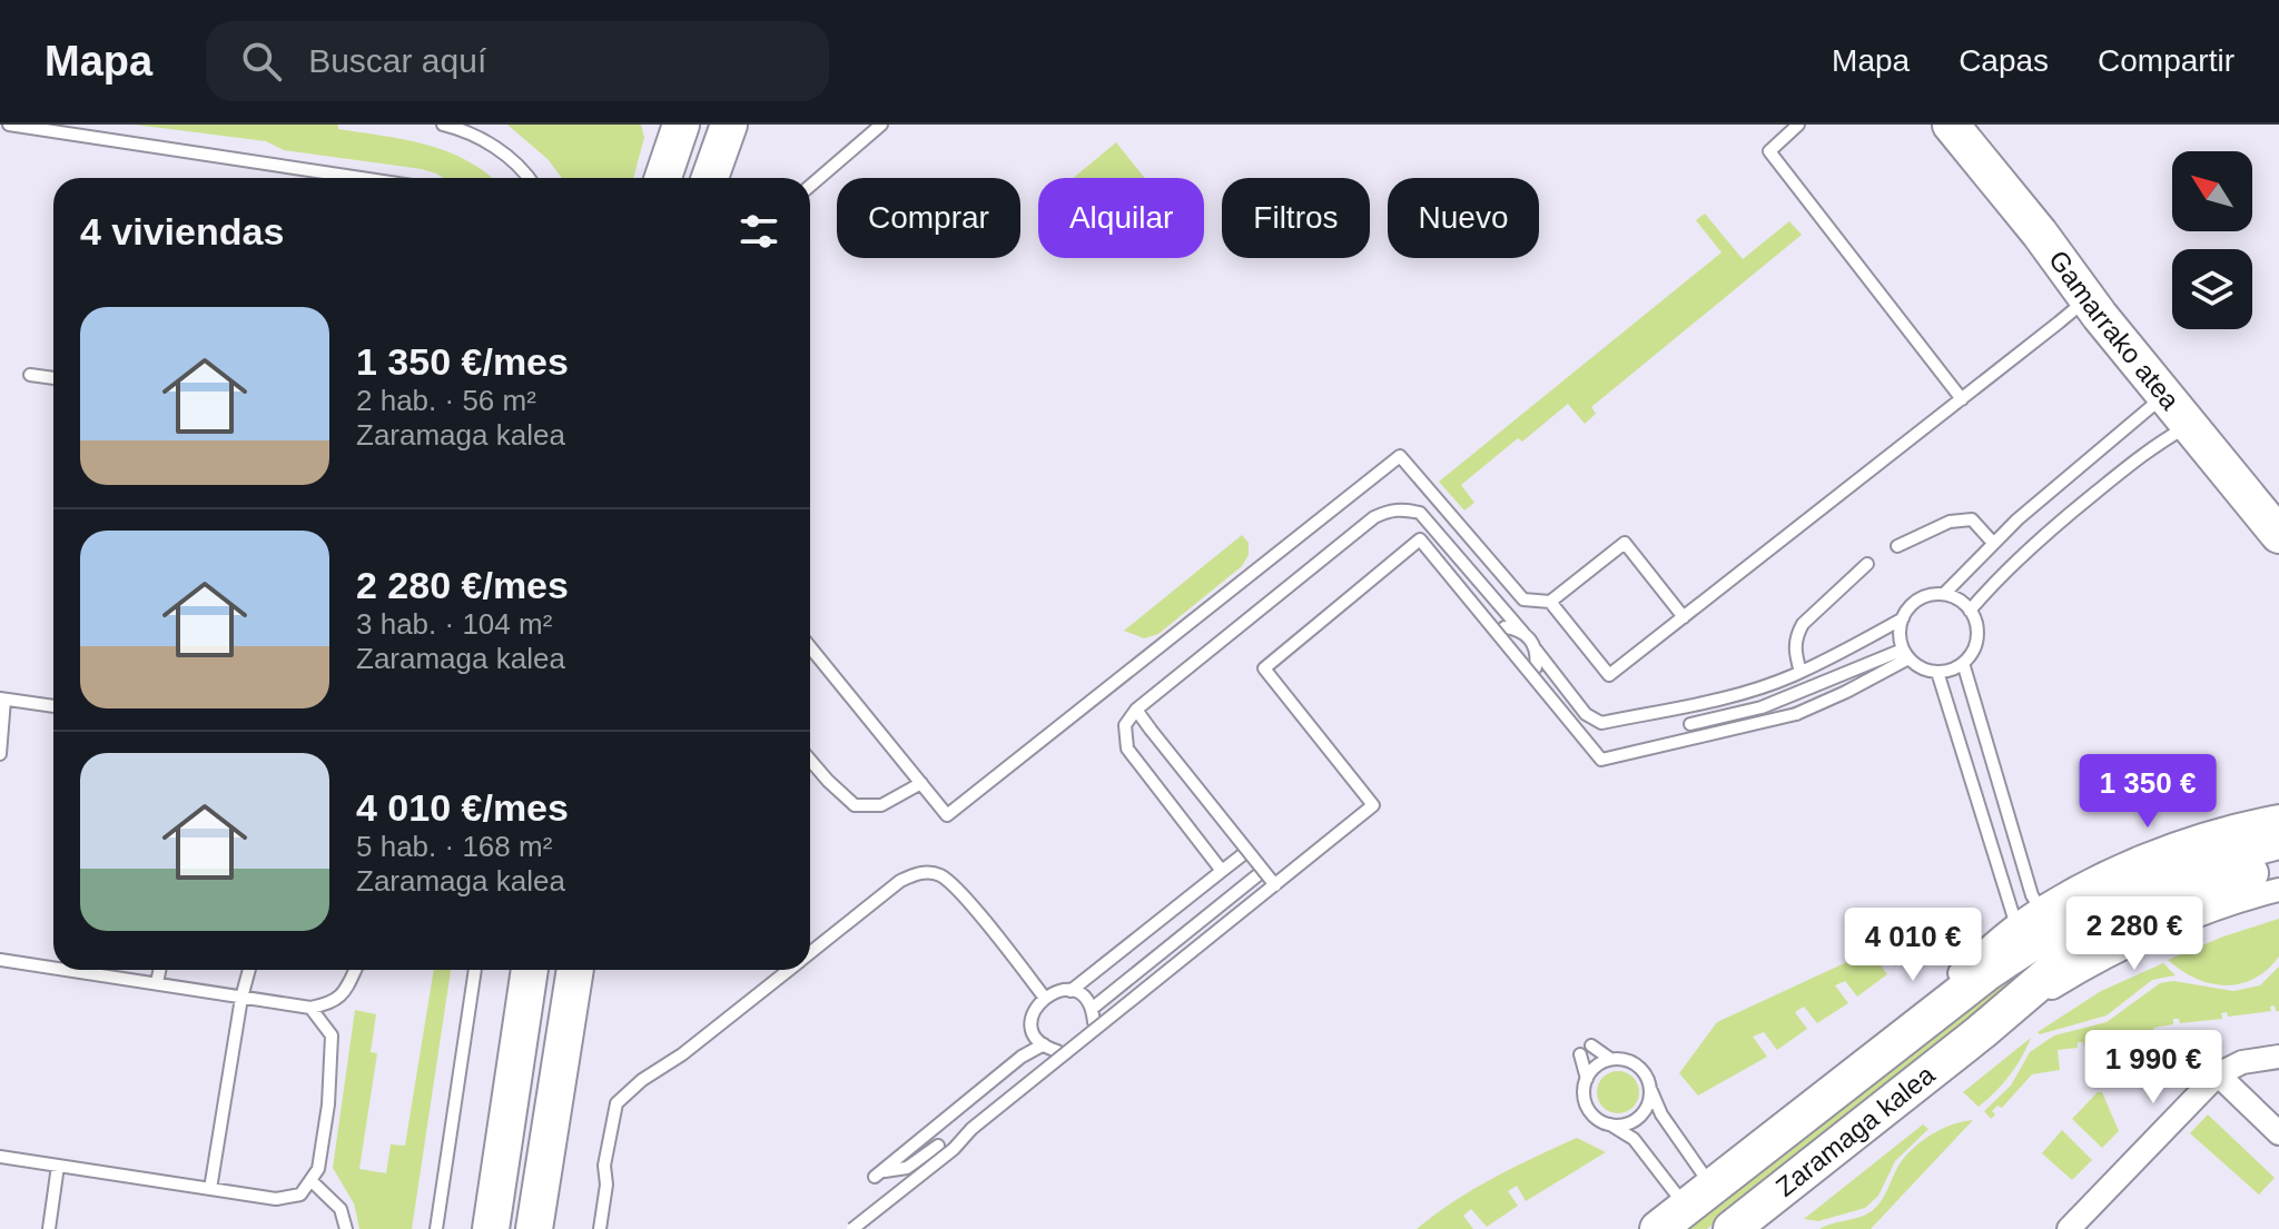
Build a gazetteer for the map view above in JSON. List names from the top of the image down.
{
  "streets": {
    "main road": ["Gamarrako atea", "Zaramaga kalea"]
  },
  "north": "top left",
  "page": {
    "header": "Mapa",
    "search": "Buscar aquí",
    "nav": ["Mapa", "Capas", "Compartir"],
    "chip": [
      "Comprar",
      "Alquilar",
      "Filtros",
      "Nuevo"
    ],
    "heading": "4 viviendas",
    "list": [
      {
        "name": "1 350 €/mes",
        "note": "2 hab. · 56 m² · Zaramaga kalea"
      },
      {
        "name": "2 280 €/mes",
        "note": "3 hab. · 104 m² · Zaramaga kalea"
      },
      {
        "name": "4 010 €/mes",
        "note": "5 hab. · 168 m² · Zaramaga kalea"
      }
    ],
    "price": [
      "1 350 €",
      "2 280 €",
      "4 010 €",
      "1 990 €"
    ]
  }
}
